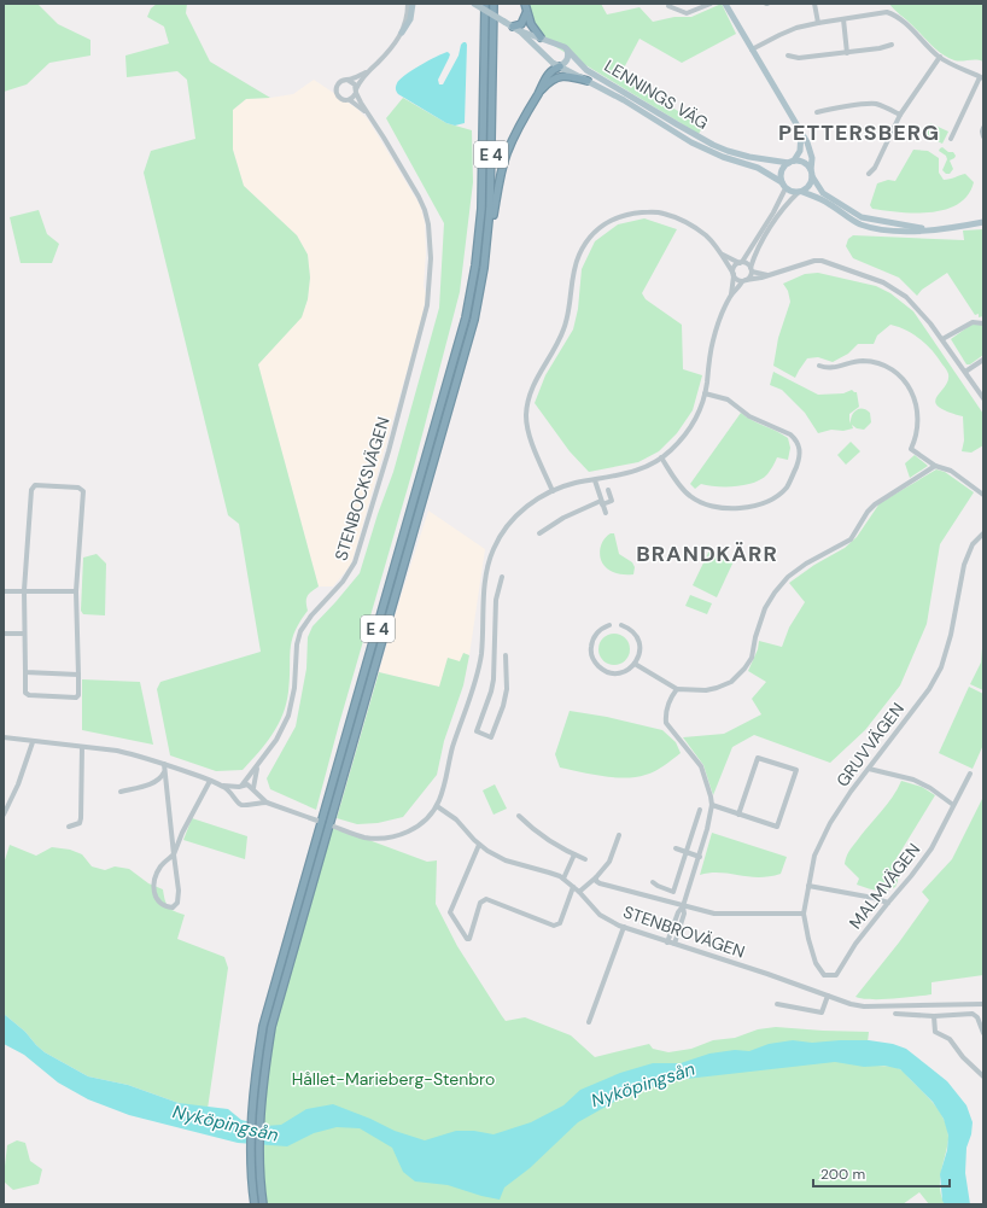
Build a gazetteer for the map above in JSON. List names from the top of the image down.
{
  "streets": {
    "highway": ["E 4"],
    "main road": ["LENNINGS VÄG"],
    "street": [
      "STENBOCKSVÄGEN",
      "GRUVVÄGEN",
      "MALMVÄGEN",
      "STENBROVÄGEN"
    ]
  },
  "crossings": [
    ["GRUVVÄGEN", "MALMVÄGEN"]
  ],
  "districts": ["PETTERSBERG", "BRANDKÄRR"],
  "water": ["Nyköpingsån"],
  "parks": ["Hållet-Marieberg-Stenbro"],
  "scale_bar": "200 m"
}
